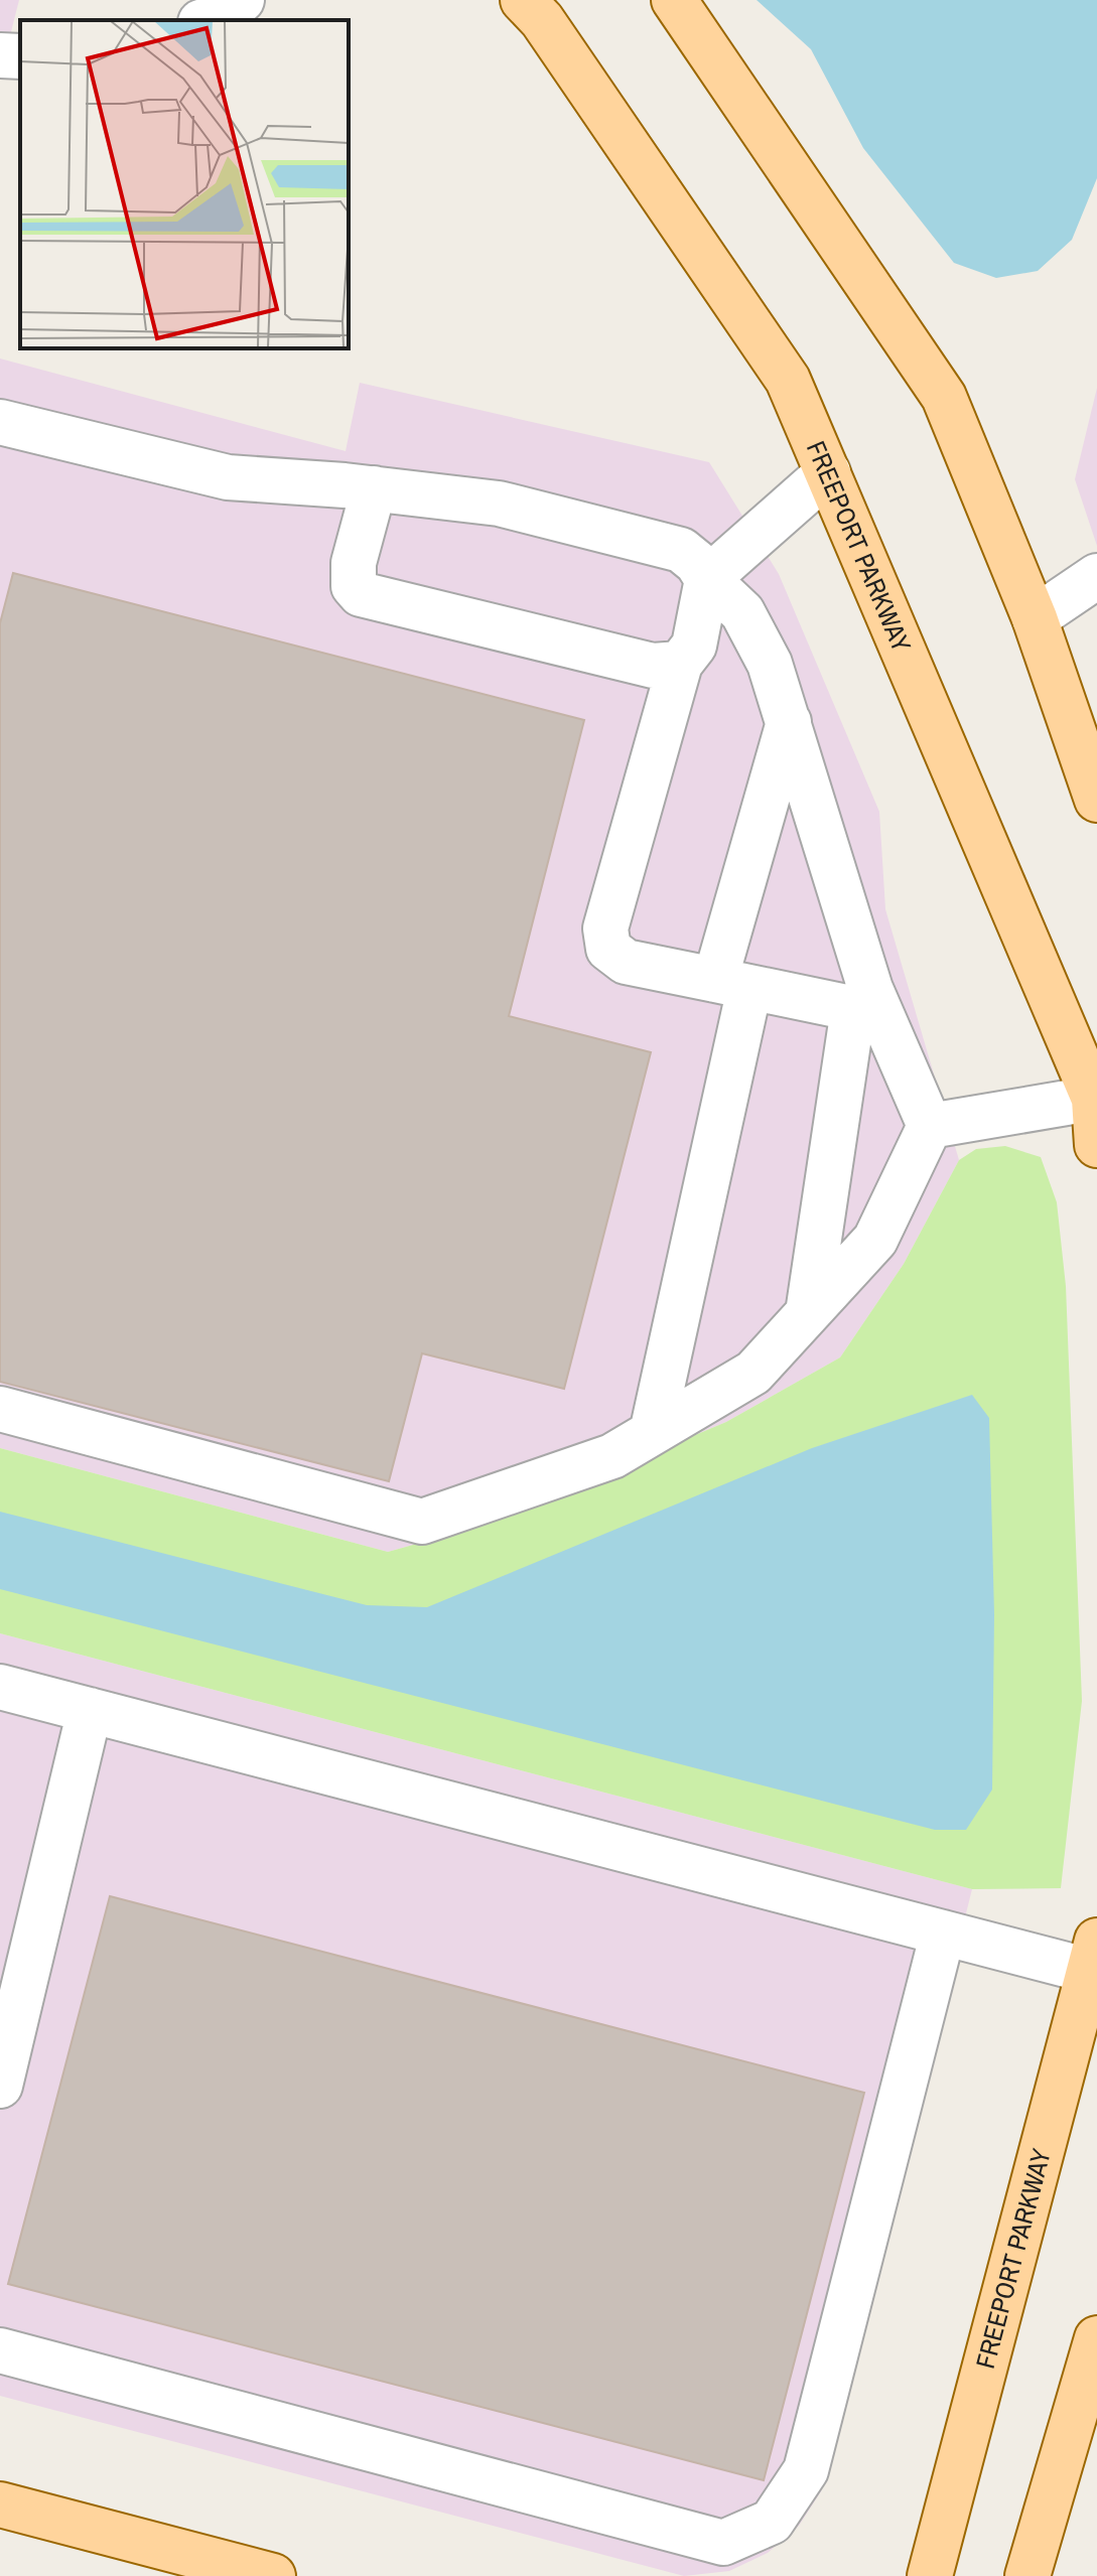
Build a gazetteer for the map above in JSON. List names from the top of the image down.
{
  "streets": {
    "main road": ["FREEPORT PARKWAY"]
  }
}
